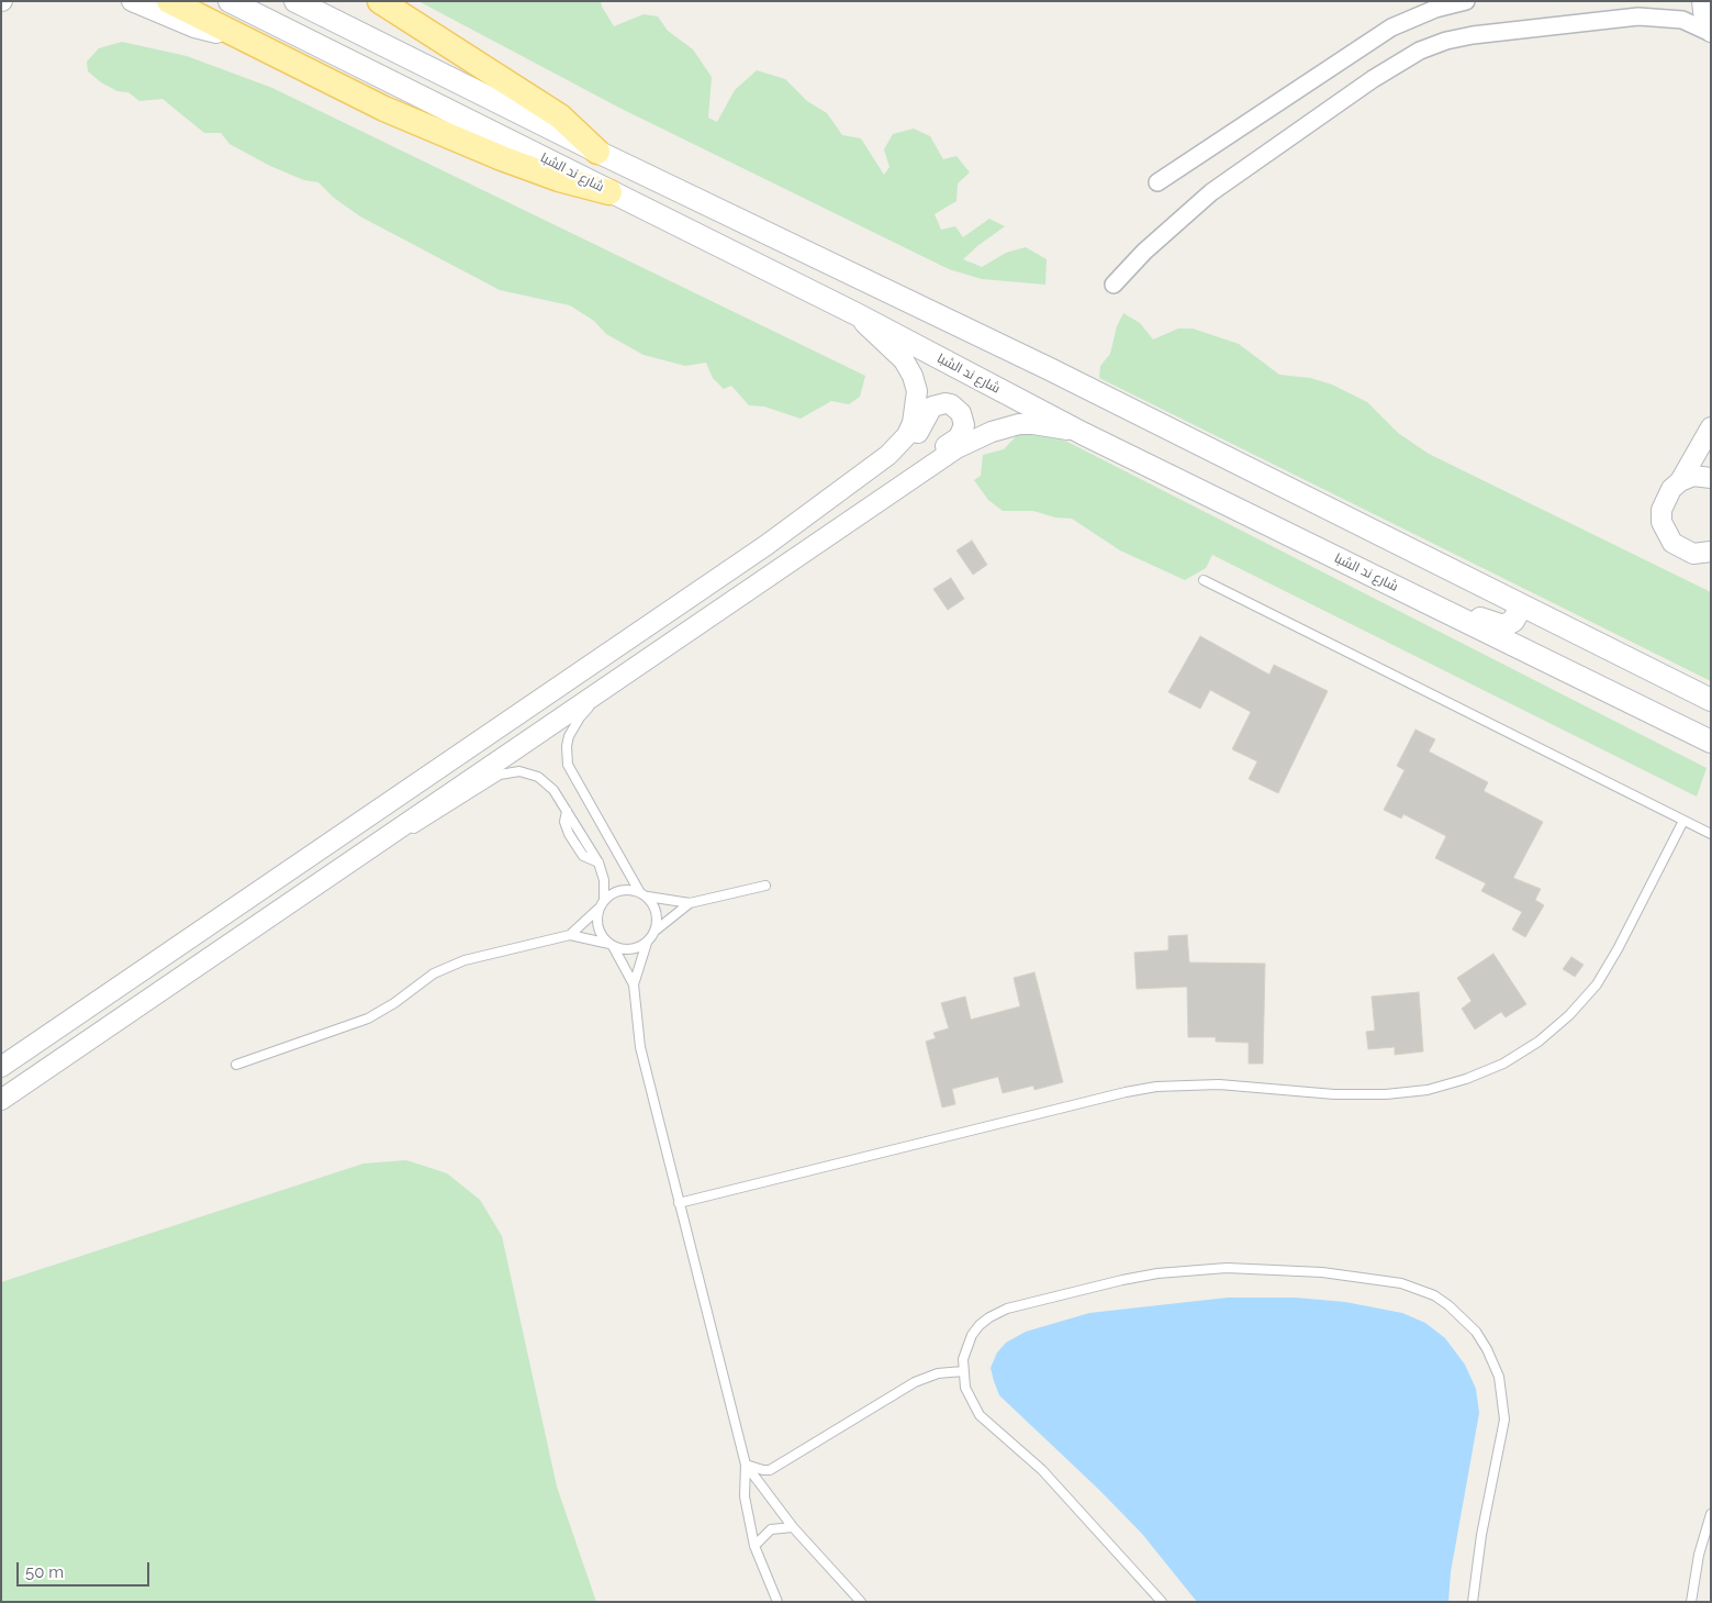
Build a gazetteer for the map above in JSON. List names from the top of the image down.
{
  "streets": {
    "main road": ["شارع ند الشبا"]
  },
  "scale_bar": "50 m"
}
